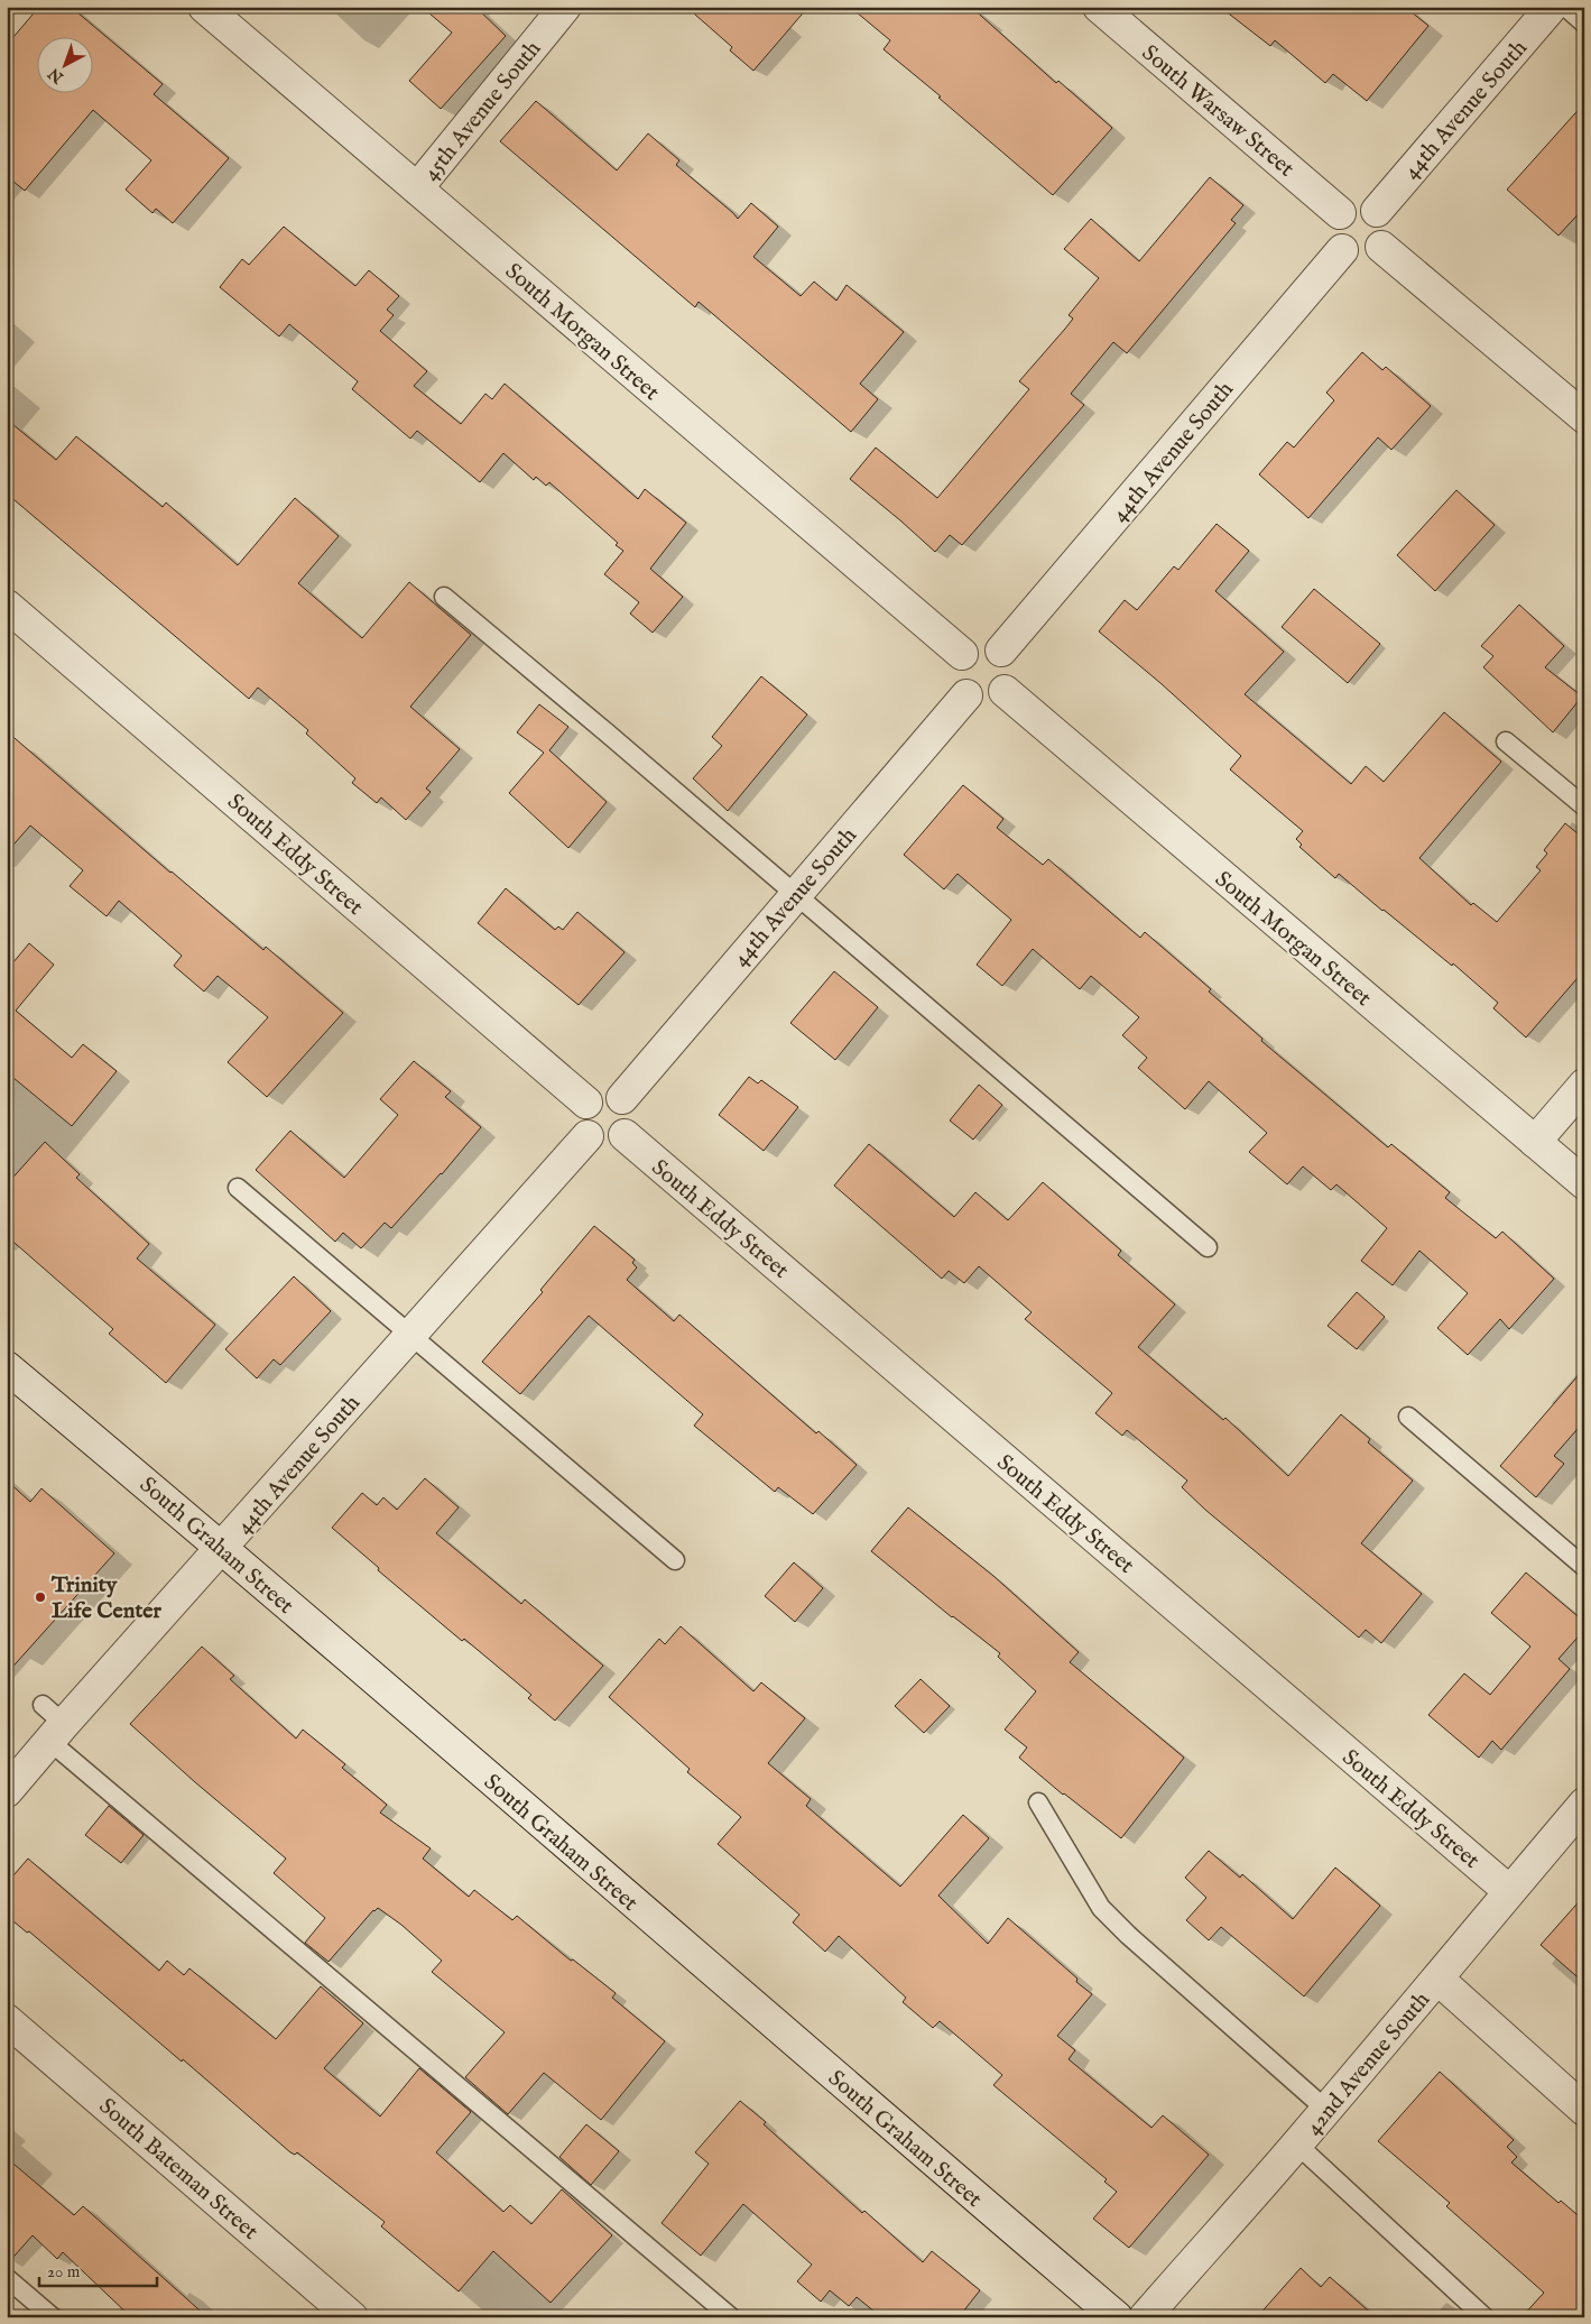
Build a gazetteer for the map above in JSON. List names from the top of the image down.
{
  "streets": {
    "street": [
      "44th Avenue South",
      "45th Avenue South",
      "South Warsaw Street",
      "South Morgan Street",
      "South Eddy Street",
      "South Graham Street",
      "42nd Avenue South",
      "South Bateman Street"
    ]
  },
  "crossings": [
    ["44th Avenue South", "South Warsaw Street"],
    ["44th Avenue South", "South Morgan Street"],
    ["44th Avenue South", "South Eddy Street"],
    ["44th Avenue South", "South Graham Street"],
    ["45th Avenue South", "South Morgan Street"],
    ["South Eddy Street", "42nd Avenue South"]
  ],
  "places": ["Trinity Life Center"],
  "scale_bar": "20 m",
  "north": "bottom left"
}
